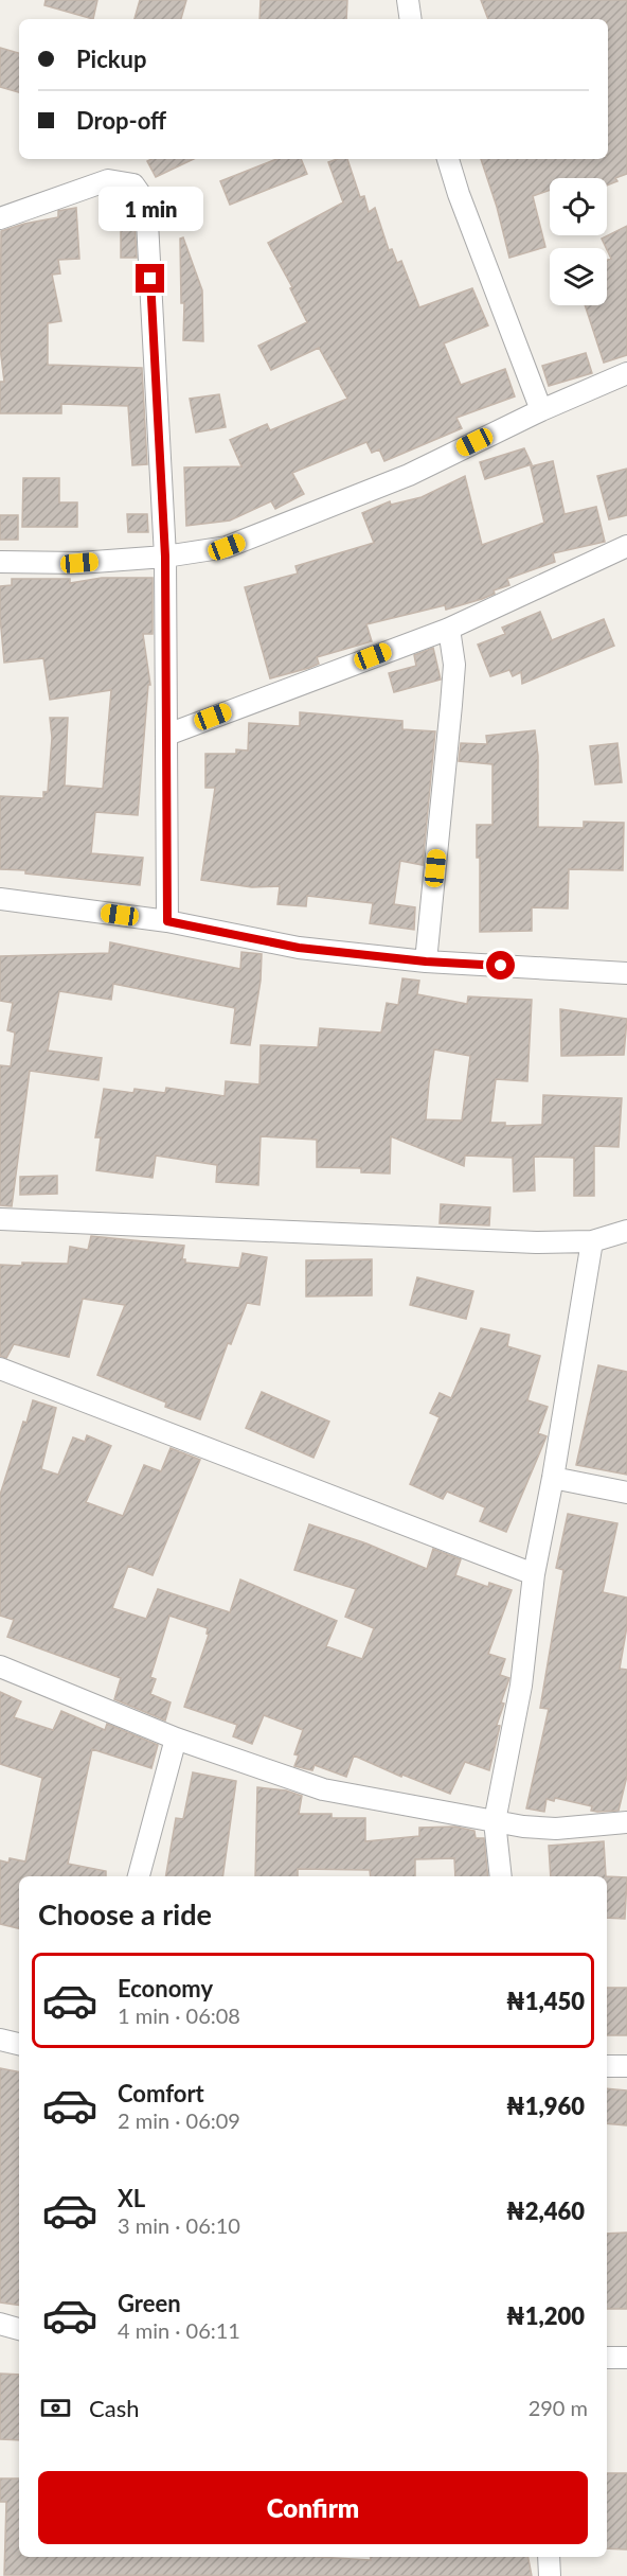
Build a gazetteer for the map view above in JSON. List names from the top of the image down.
{
  "page": {
    "banner": ["Pickup", "Drop-off"],
    "bubble": "1 min",
    "heading": "Choose a ride",
    "list": [
      {
        "name": "Economy",
        "note": "1 min · 06:08",
        "value": "₦1,450"
      },
      {
        "name": "Comfort",
        "note": "2 min · 06:09",
        "value": "₦1,960"
      },
      {
        "name": "XL",
        "note": "3 min · 06:10",
        "value": "₦2,460"
      },
      {
        "name": "Green",
        "note": "4 min · 06:11",
        "value": "₦1,200"
      }
    ],
    "pay": ["Cash", "290 m"],
    "buttons": "Confirm"
  }
}
